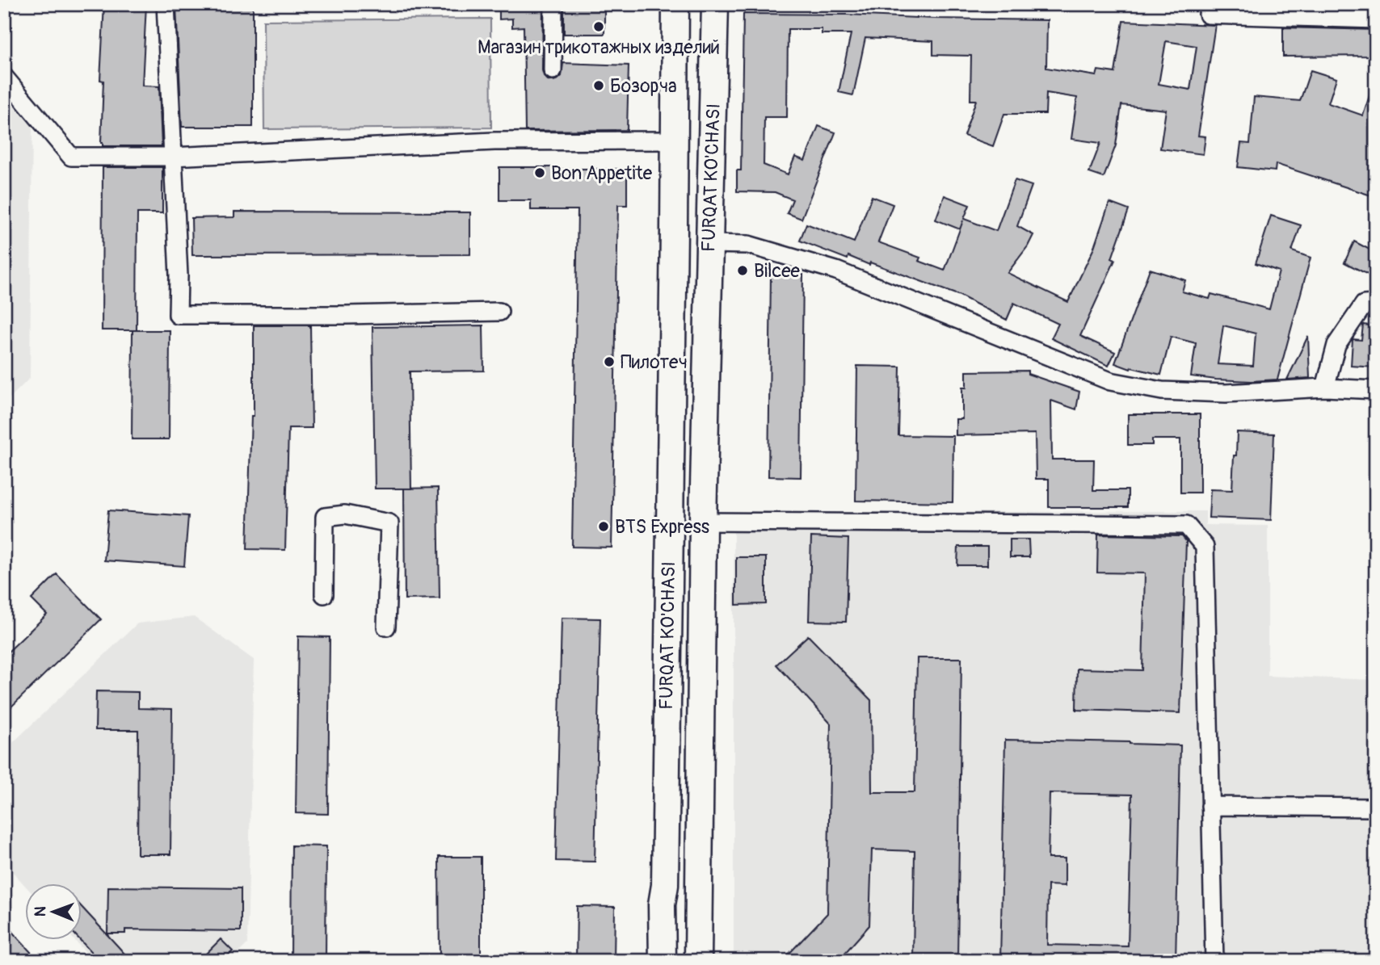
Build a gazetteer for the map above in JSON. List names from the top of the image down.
{
  "streets": {
    "main road": ["FURQAT KO'CHASI"]
  },
  "places": [
    "Магазин трикотажных изделий",
    "Бозорча",
    "Bon Appetite",
    "Bilcee",
    "Пилотеч",
    "BTS Express"
  ],
  "north": "left"
}
